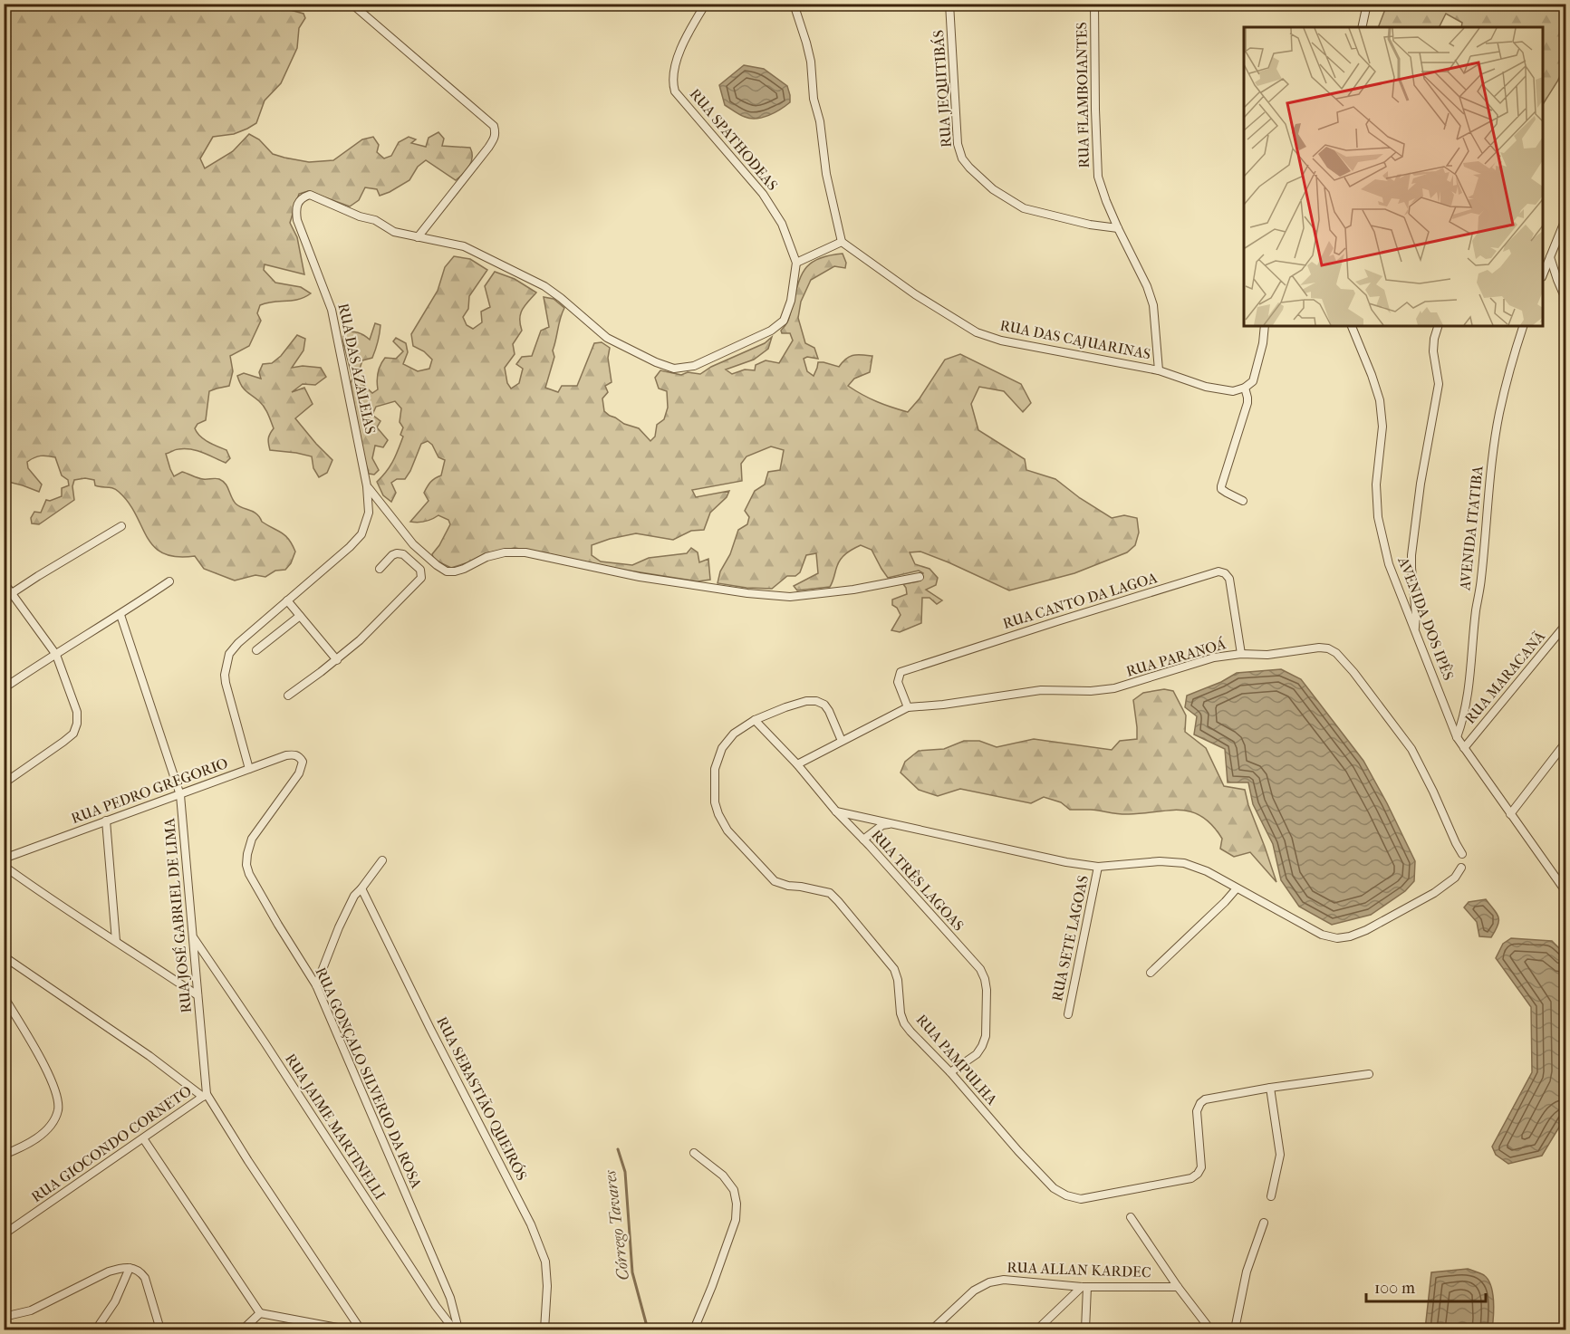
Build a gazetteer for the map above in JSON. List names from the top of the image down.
{
  "streets": {
    "street": [
      "RUA JEQUITIBÁS",
      "RUA FLAMBOIANTES",
      "RUA SPATHODEAS",
      "RUA DAS CAJUARINAS",
      "RUA DAS AZALEIAS",
      "AVENIDA ITATIBA",
      "RUA CANTO DA LAGOA",
      "AVENIDA DOS IPÊS",
      "RUA PARANOÁ",
      "RUA MARACANÃ",
      "RUA PEDRO GREGORIO",
      "RUA TRÊS LAGOAS",
      "RUA JOSÉ GABRIEL DE LIMA",
      "RUA SETE LAGOAS",
      "RUA PAMPULHA",
      "RUA GONÇALO SILVERIO DA ROSA",
      "RUA SEBASTIÃO QUEIRÓS",
      "RUA JAIME MARTINELLI",
      "RUA GIOCONDO CORNETO",
      "RUA ALLAN KARDEC"
    ]
  },
  "crossings": [
    ["RUA JEQUITIBÁS", "RUA FLAMBOIANTES"],
    ["RUA FLAMBOIANTES", "RUA DAS CAJUARINAS"],
    ["RUA SPATHODEAS", "RUA DAS AZALEIAS"],
    ["AVENIDA ITATIBA", "AVENIDA DOS IPÊS"],
    ["RUA CANTO DA LAGOA", "RUA PARANOÁ"],
    ["AVENIDA DOS IPÊS", "RUA MARACANÃ"],
    ["RUA PARANOÁ", "RUA TRÊS LAGOAS"],
    ["RUA PARANOÁ", "RUA PAMPULHA"],
    ["RUA PEDRO GREGORIO", "RUA JOSÉ GABRIEL DE LIMA"],
    ["RUA PEDRO GREGORIO", "RUA GONÇALO SILVERIO DA ROSA"],
    ["RUA TRÊS LAGOAS", "RUA PAMPULHA"],
    ["RUA JOSÉ GABRIEL DE LIMA", "RUA JAIME MARTINELLI"],
    ["RUA JOSÉ GABRIEL DE LIMA", "RUA GIOCONDO CORNETO"],
    ["RUA GONÇALO SILVERIO DA ROSA", "RUA JAIME MARTINELLI"]
  ],
  "water": ["Córrego Tavares"],
  "scale_bar": "100 m"
}
